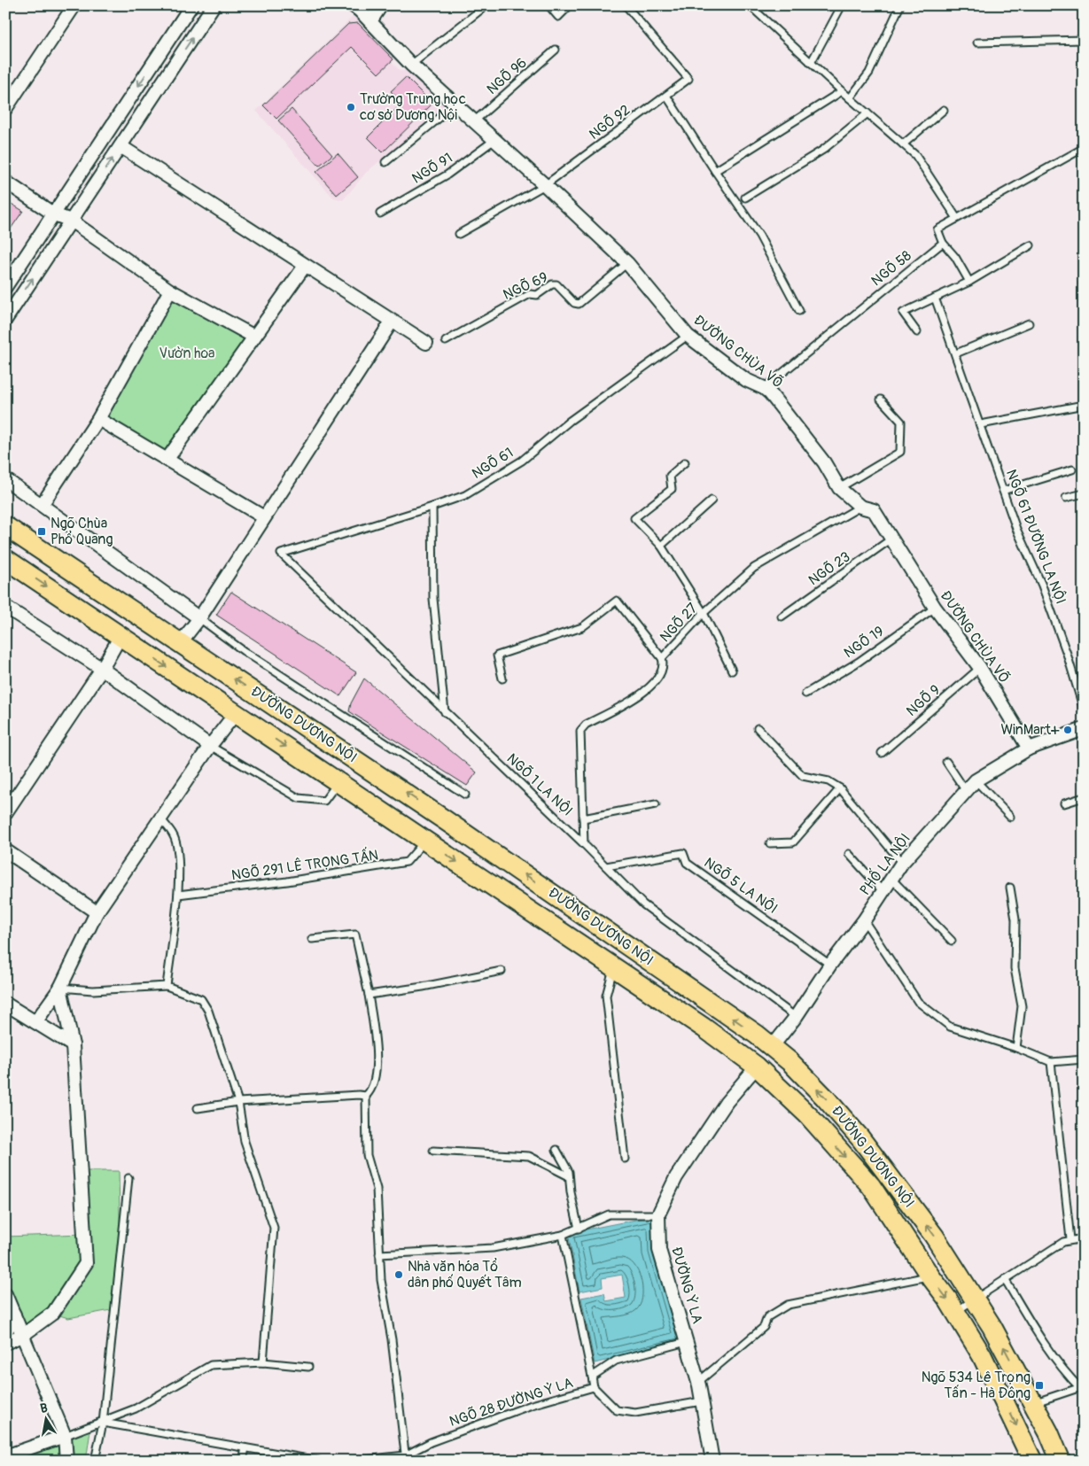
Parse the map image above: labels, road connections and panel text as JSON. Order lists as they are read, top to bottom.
{
  "streets": {
    "main road": ["ĐƯỜNG DƯƠNG NỘI"],
    "street": ["ĐƯỜNG CHÙA VÕ", "PHỐ LA NỘI", "ĐƯỜNG Ỷ LA"],
    "lane": [
      "NGÕ 96",
      "NGÕ 92",
      "NGÕ 91",
      "NGÕ 58",
      "NGÕ 69",
      "NGÕ 61",
      "NGÕ 61 ĐƯỜNG LA NỘI",
      "NGÕ 23",
      "NGÕ 27",
      "NGÕ 19",
      "NGÕ 9",
      "NGÕ 1 LA NỘI",
      "NGÕ 291 LÊ TRỌNG TẤN",
      "NGÕ 5 LA NỘI",
      "NGÕ 28 ĐƯỜNG Ỷ LA"
    ]
  },
  "crossings": [
    ["NGÕ 96", "ĐƯỜNG CHÙA VÕ"],
    ["NGÕ 92", "ĐƯỜNG CHÙA VÕ"],
    ["NGÕ 91", "ĐƯỜNG CHÙA VÕ"],
    ["NGÕ 58", "ĐƯỜNG CHÙA VÕ"],
    ["NGÕ 69", "ĐƯỜNG CHÙA VÕ"],
    ["ĐƯỜNG CHÙA VÕ", "NGÕ 61"],
    ["ĐƯỜNG CHÙA VÕ", "NGÕ 23"],
    ["ĐƯỜNG CHÙA VÕ", "NGÕ 27"],
    ["ĐƯỜNG CHÙA VÕ", "NGÕ 19"],
    ["ĐƯỜNG CHÙA VÕ", "NGÕ 9"],
    ["ĐƯỜNG CHÙA VÕ", "PHỐ LA NỘI"],
    ["NGÕ 61", "NGÕ 1 LA NỘI"],
    ["ĐƯỜNG DƯƠNG NỘI", "PHỐ LA NỘI"],
    ["ĐƯỜNG DƯƠNG NỘI", "NGÕ 291 LÊ TRỌNG TẤN"],
    ["ĐƯỜNG DƯƠNG NỘI", "ĐƯỜNG Ỷ LA"],
    ["NGÕ 1 LA NỘI", "PHỐ LA NỘI"],
    ["NGÕ 1 LA NỘI", "NGÕ 5 LA NỘI"],
    ["PHỐ LA NỘI", "NGÕ 5 LA NỘI"],
    ["ĐƯỜNG Ỷ LA", "NGÕ 28 ĐƯỜNG Ỷ LA"]
  ],
  "parks": ["Vườn hoa"],
  "places": {
    "other": ["Trường Trung học cơ sở Dương Nội", "WinMart+", "Nhà văn hóa Tổ dân phố Quyết Tâm"],
    "transit": ["Ngõ Chùa Phổ Quang", "Ngõ 534 Lê Trọng Tấn - Hà Đông"]
  },
  "north": "top"
}
